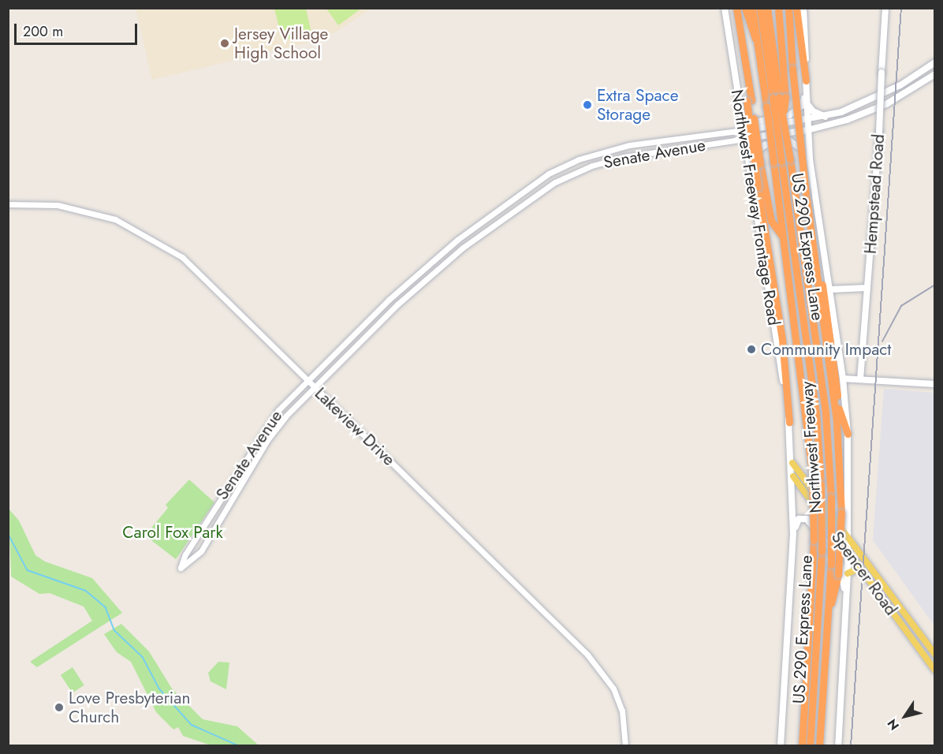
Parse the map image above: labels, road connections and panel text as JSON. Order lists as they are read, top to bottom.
{
  "streets": {
    "highway": ["US 290 Express Lane", "Northwest Freeway"],
    "main road": [
      "Senate Avenue",
      "Hempstead Road",
      "Northwest Freeway Frontage Road",
      "Spencer Road"
    ],
    "street": ["Lakeview Drive"]
  },
  "crossings": [
    ["Senate Avenue", "Northwest Freeway Frontage Road"],
    ["Senate Avenue", "Lakeview Drive"],
    ["Northwest Freeway Frontage Road", "Spencer Road"],
    ["US 290 Express Lane", "Northwest Freeway"]
  ],
  "parks": ["Carol Fox Park"],
  "places": [
    "Jersey Village High School",
    "Extra Space Storage",
    "Community Impact",
    "Love Presbyterian Church"
  ],
  "scale_bar": "200 m",
  "north": "bottom left"
}
